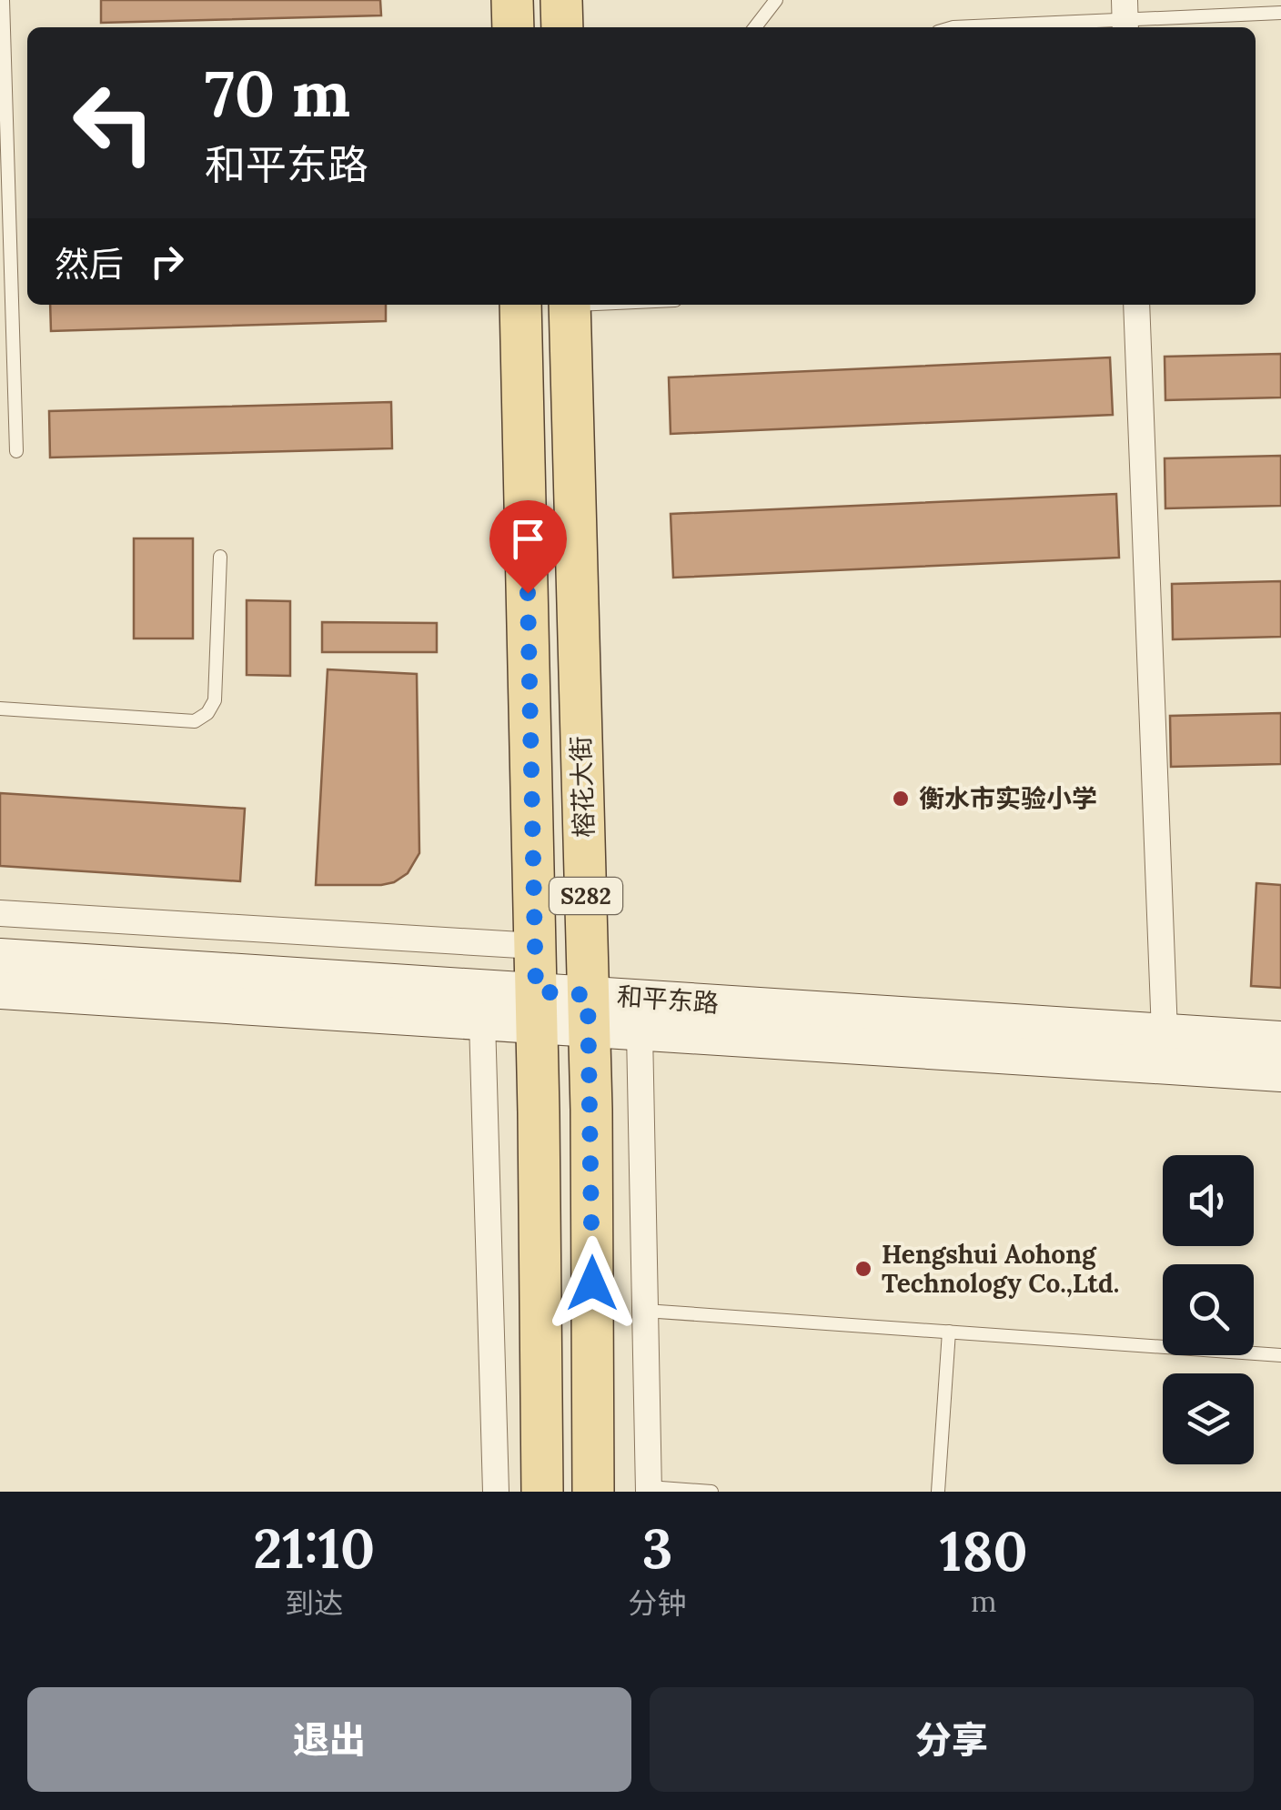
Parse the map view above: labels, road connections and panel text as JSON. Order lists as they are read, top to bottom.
{
  "streets": {
    "main road": ["榕花大街", "S282", "和平东路"]
  },
  "crossings": [
    ["榕花大街", "和平东路"]
  ],
  "places": ["衡水市实验小学", "Hengshui Aohong Technology Co.,Ltd."],
  "page": {
    "turn": ["70 m", "和平东路"],
    "then": "然后",
    "eta": [
      "21:10",
      "到达",
      "3",
      "分钟",
      "180",
      "m"
    ],
    "buttons": ["退出", "分享"]
  }
}
